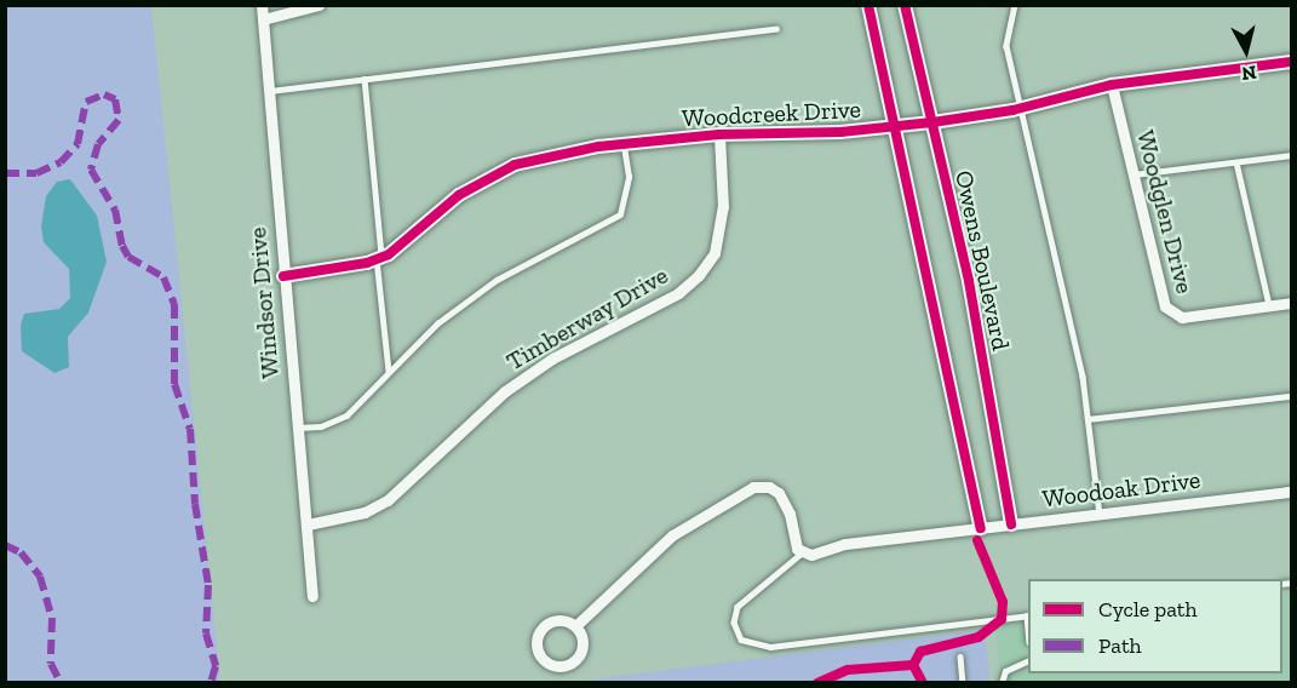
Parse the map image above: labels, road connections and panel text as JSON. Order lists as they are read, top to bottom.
{
  "streets": {
    "street": [
      "Woodcreek Drive",
      "Woodglen Drive",
      "Owens Boulevard",
      "Windsor Drive",
      "Timberway Drive",
      "Woodoak Drive"
    ]
  },
  "crossings": [
    ["Woodcreek Drive", "Woodglen Drive"],
    ["Woodcreek Drive", "Owens Boulevard"],
    ["Woodcreek Drive", "Windsor Drive"],
    ["Woodcreek Drive", "Timberway Drive"],
    ["Owens Boulevard", "Woodoak Drive"],
    ["Windsor Drive", "Timberway Drive"]
  ],
  "legend": ["Cycle path", "Path"],
  "north": "bottom"
}
